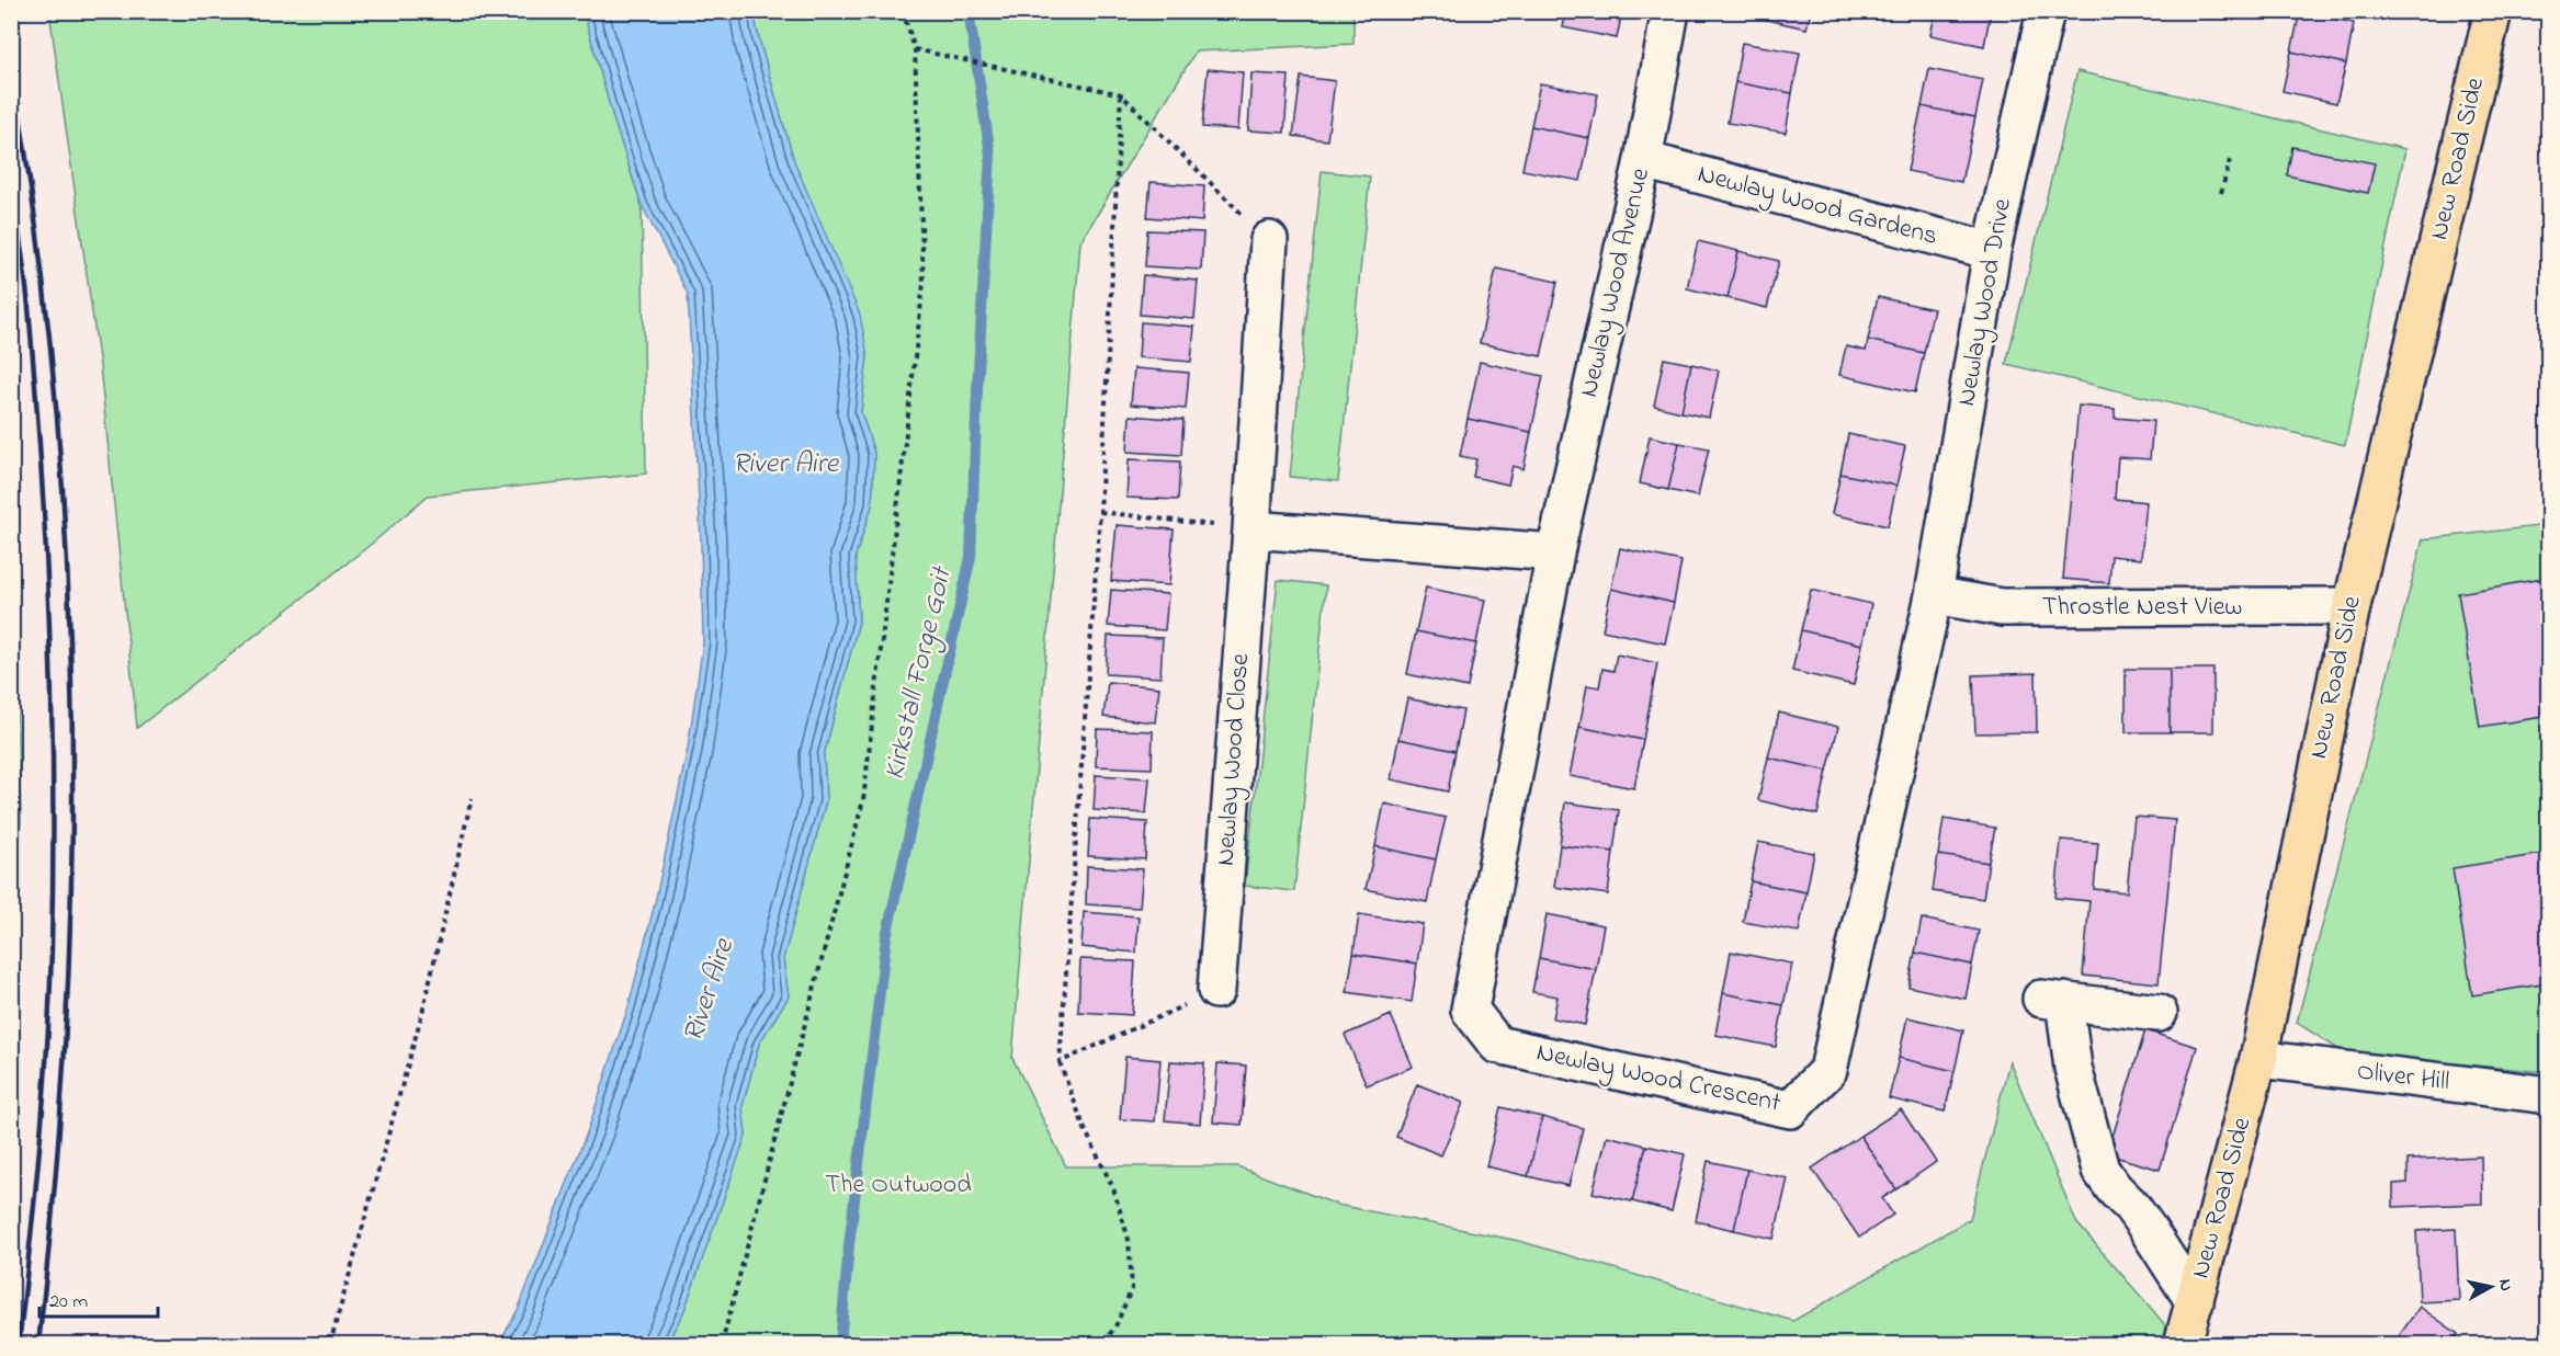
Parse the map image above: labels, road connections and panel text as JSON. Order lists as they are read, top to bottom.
{
  "streets": {
    "main road": ["New Road Side"],
    "street": [
      "Newlay Wood Gardens",
      "Newlay Wood Avenue",
      "Newlay Wood Drive",
      "Throstle Nest View",
      "Newlay Wood Close",
      "Oliver Hill",
      "Newlay Wood Crescent"
    ]
  },
  "crossings": [
    ["New Road Side", "Throstle Nest View"],
    ["New Road Side", "Oliver Hill"],
    ["Newlay Wood Gardens", "Newlay Wood Avenue"],
    ["Newlay Wood Gardens", "Newlay Wood Drive"],
    ["Newlay Wood Avenue", "Newlay Wood Crescent"],
    ["Newlay Wood Drive", "Throstle Nest View"],
    ["Newlay Wood Drive", "Newlay Wood Crescent"],
    ["Throstle Nest View", "Newlay Wood Crescent"]
  ],
  "water": ["River Aire", "Kirkstall Forge Goit"],
  "parks": ["The Outwood"],
  "scale_bar": "20 m",
  "north": "right"
}
